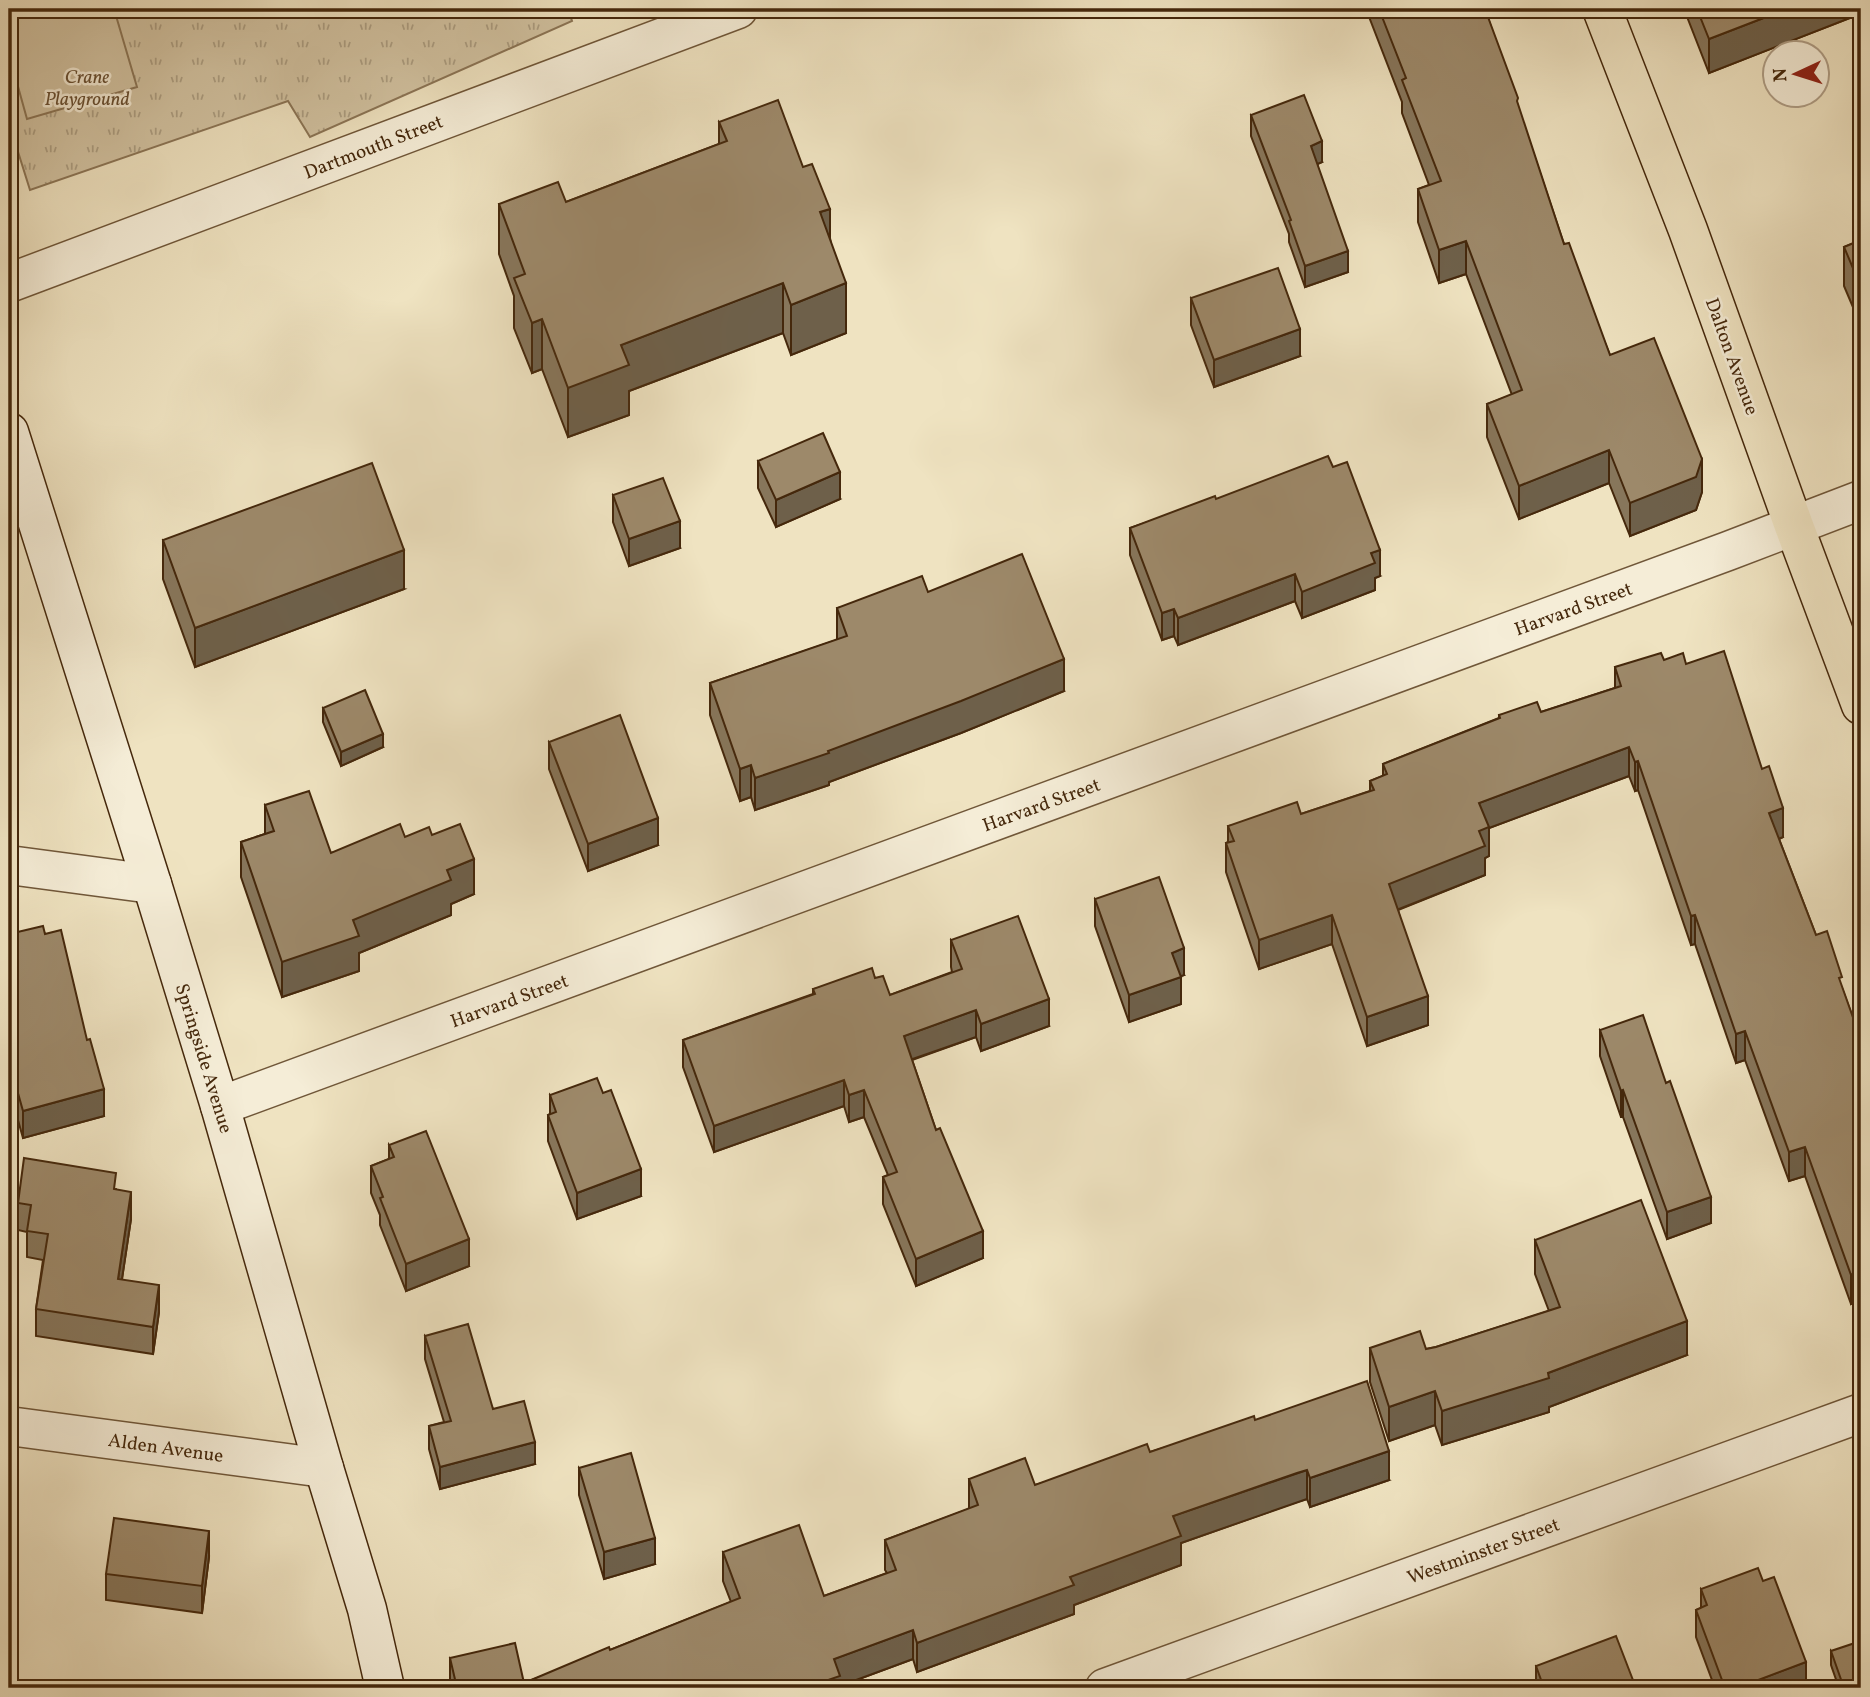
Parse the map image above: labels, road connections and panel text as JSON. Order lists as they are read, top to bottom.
{
  "streets": {
    "main road": ["Dalton Avenue"],
    "street": [
      "Dartmouth Street",
      "Harvard Street",
      "Springside Avenue",
      "Alden Avenue",
      "Westminster Street"
    ]
  },
  "crossings": [
    ["Dalton Avenue", "Harvard Street"],
    ["Harvard Street", "Springside Avenue"],
    ["Springside Avenue", "Alden Avenue"]
  ],
  "parks": ["Crane Playground"],
  "north": "left"
}
